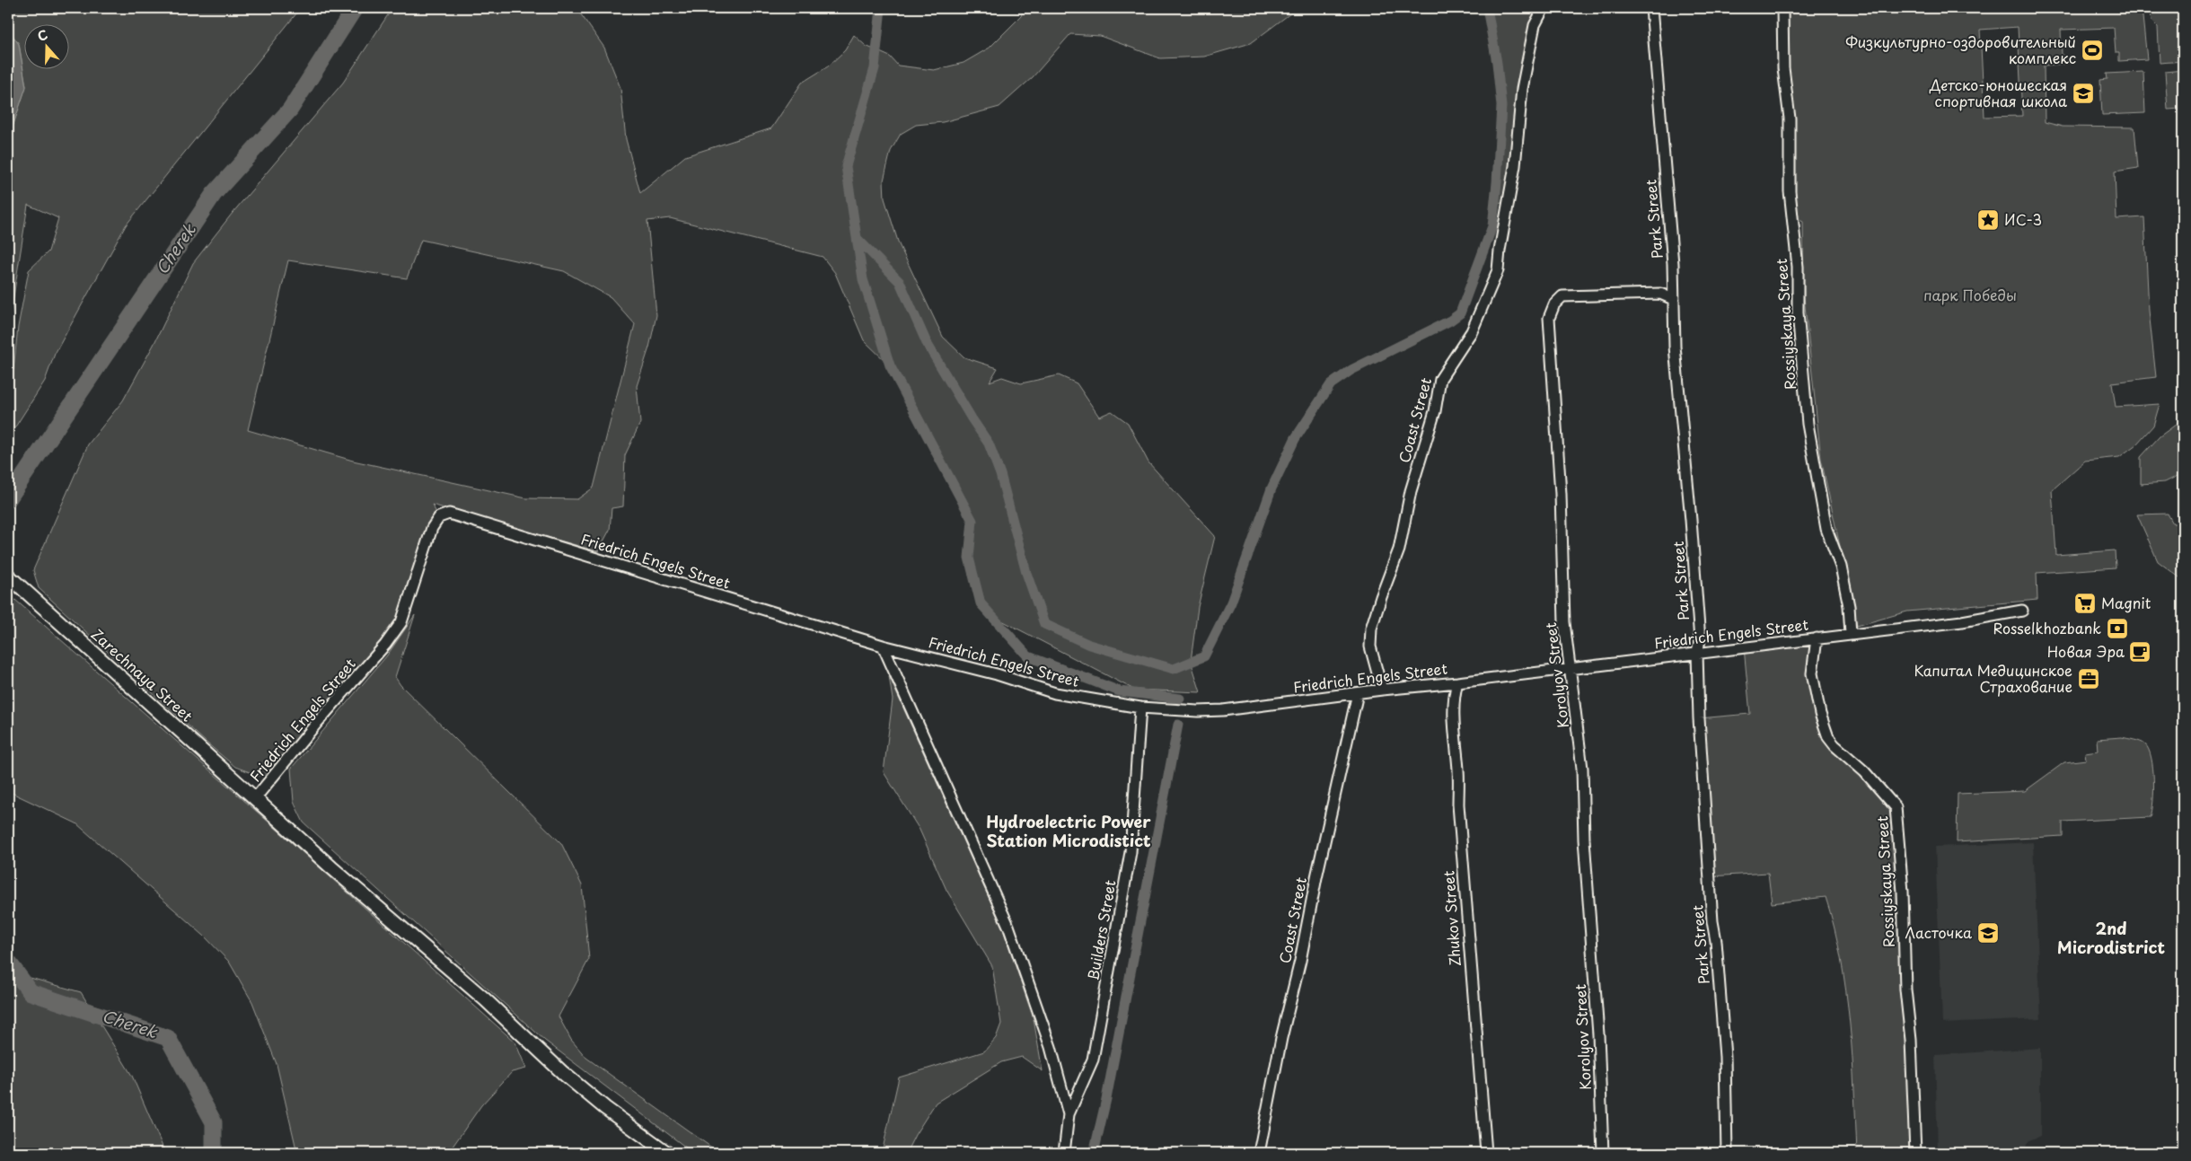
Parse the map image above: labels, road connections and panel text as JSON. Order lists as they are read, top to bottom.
{
  "streets": {
    "street": [
      "Park Street",
      "Rossiyskaya Street",
      "Coast Street",
      "Friedrich Engels Street",
      "Zarechnaya Street",
      "Korolyov Street",
      "Zhukov Street",
      "Builders Street"
    ]
  },
  "crossings": [
    ["Park Street", "Friedrich Engels Street"],
    ["Rossiyskaya Street", "Friedrich Engels Street"],
    ["Coast Street", "Friedrich Engels Street"],
    ["Friedrich Engels Street", "Zarechnaya Street"],
    ["Friedrich Engels Street", "Korolyov Street"],
    ["Friedrich Engels Street", "Zhukov Street"],
    ["Friedrich Engels Street", "Builders Street"]
  ],
  "districts": ["Hydroelectric Power Station Microdistict", "2nd Microdistrict"],
  "water": ["Cherek"],
  "parks": ["парк Победы"],
  "places": {
    "sports": ["Физкультурно-оздоровительный комплекс"],
    "school or university": ["Детско-юношеская спортивная школа", "Ласточка"],
    "place": ["ИС-3"],
    "supermarket": ["Magnit"],
    "bank": ["Rosselkhozbank"],
    "cafe": ["Новая Эра"],
    "office": ["Капитал Медицинское Страхование"]
  },
  "north": "top"
}
